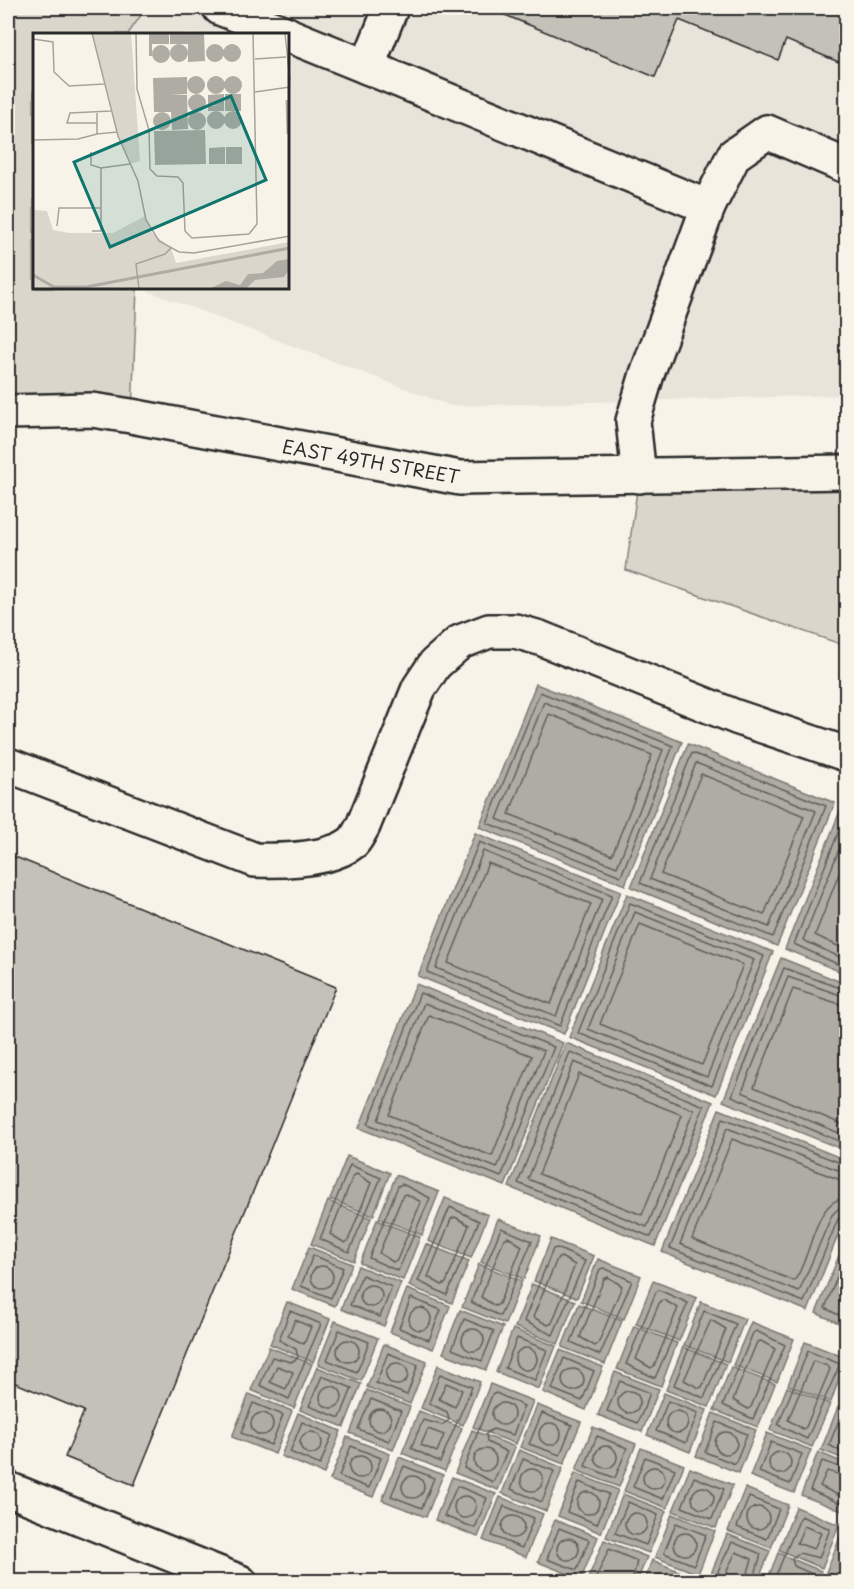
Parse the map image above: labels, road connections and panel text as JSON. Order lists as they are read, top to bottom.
{
  "streets": {
    "street": ["EAST 49TH STREET"]
  }
}
